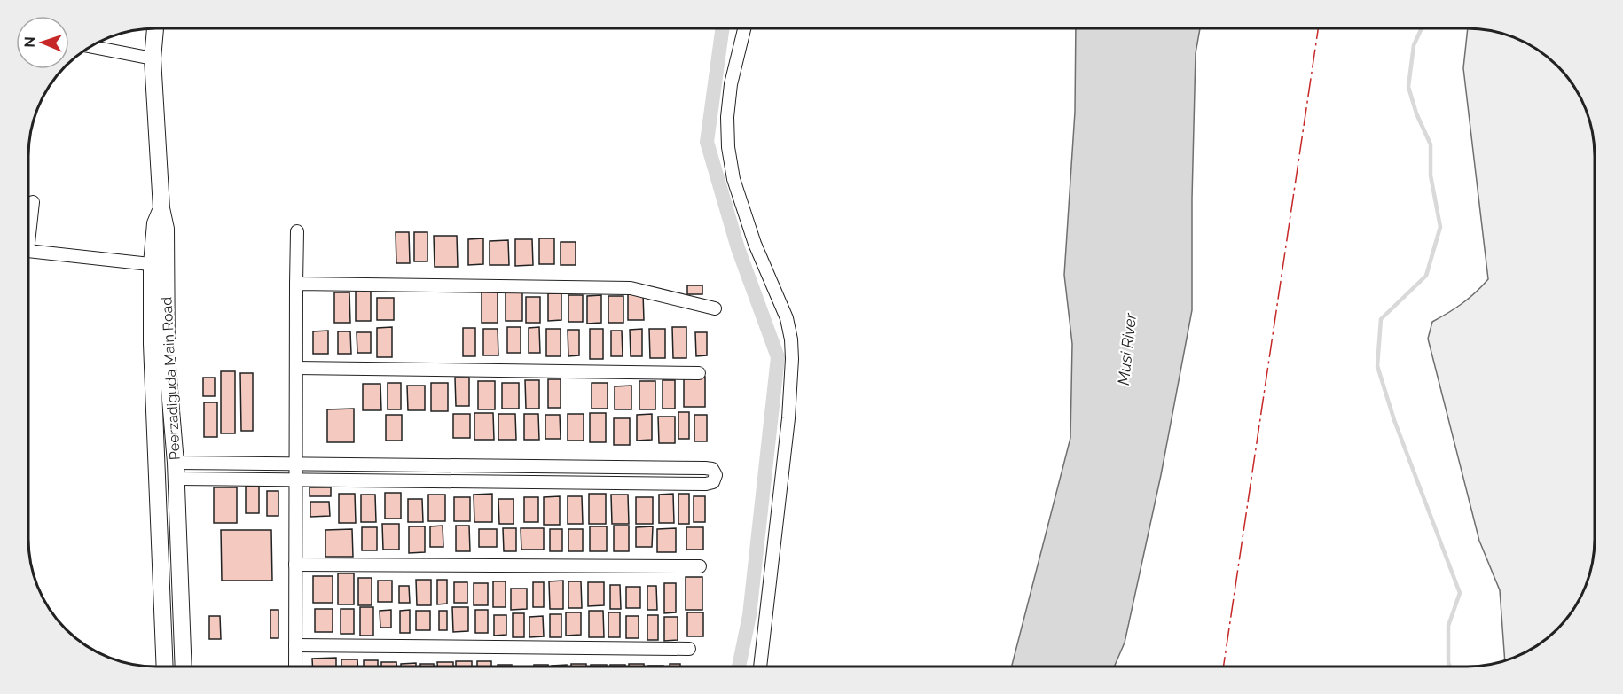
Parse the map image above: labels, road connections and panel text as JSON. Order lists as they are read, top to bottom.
{
  "streets": {
    "street": ["Peerzadiguda Main Road"]
  },
  "water": ["Musi River"],
  "north": "left"
}
